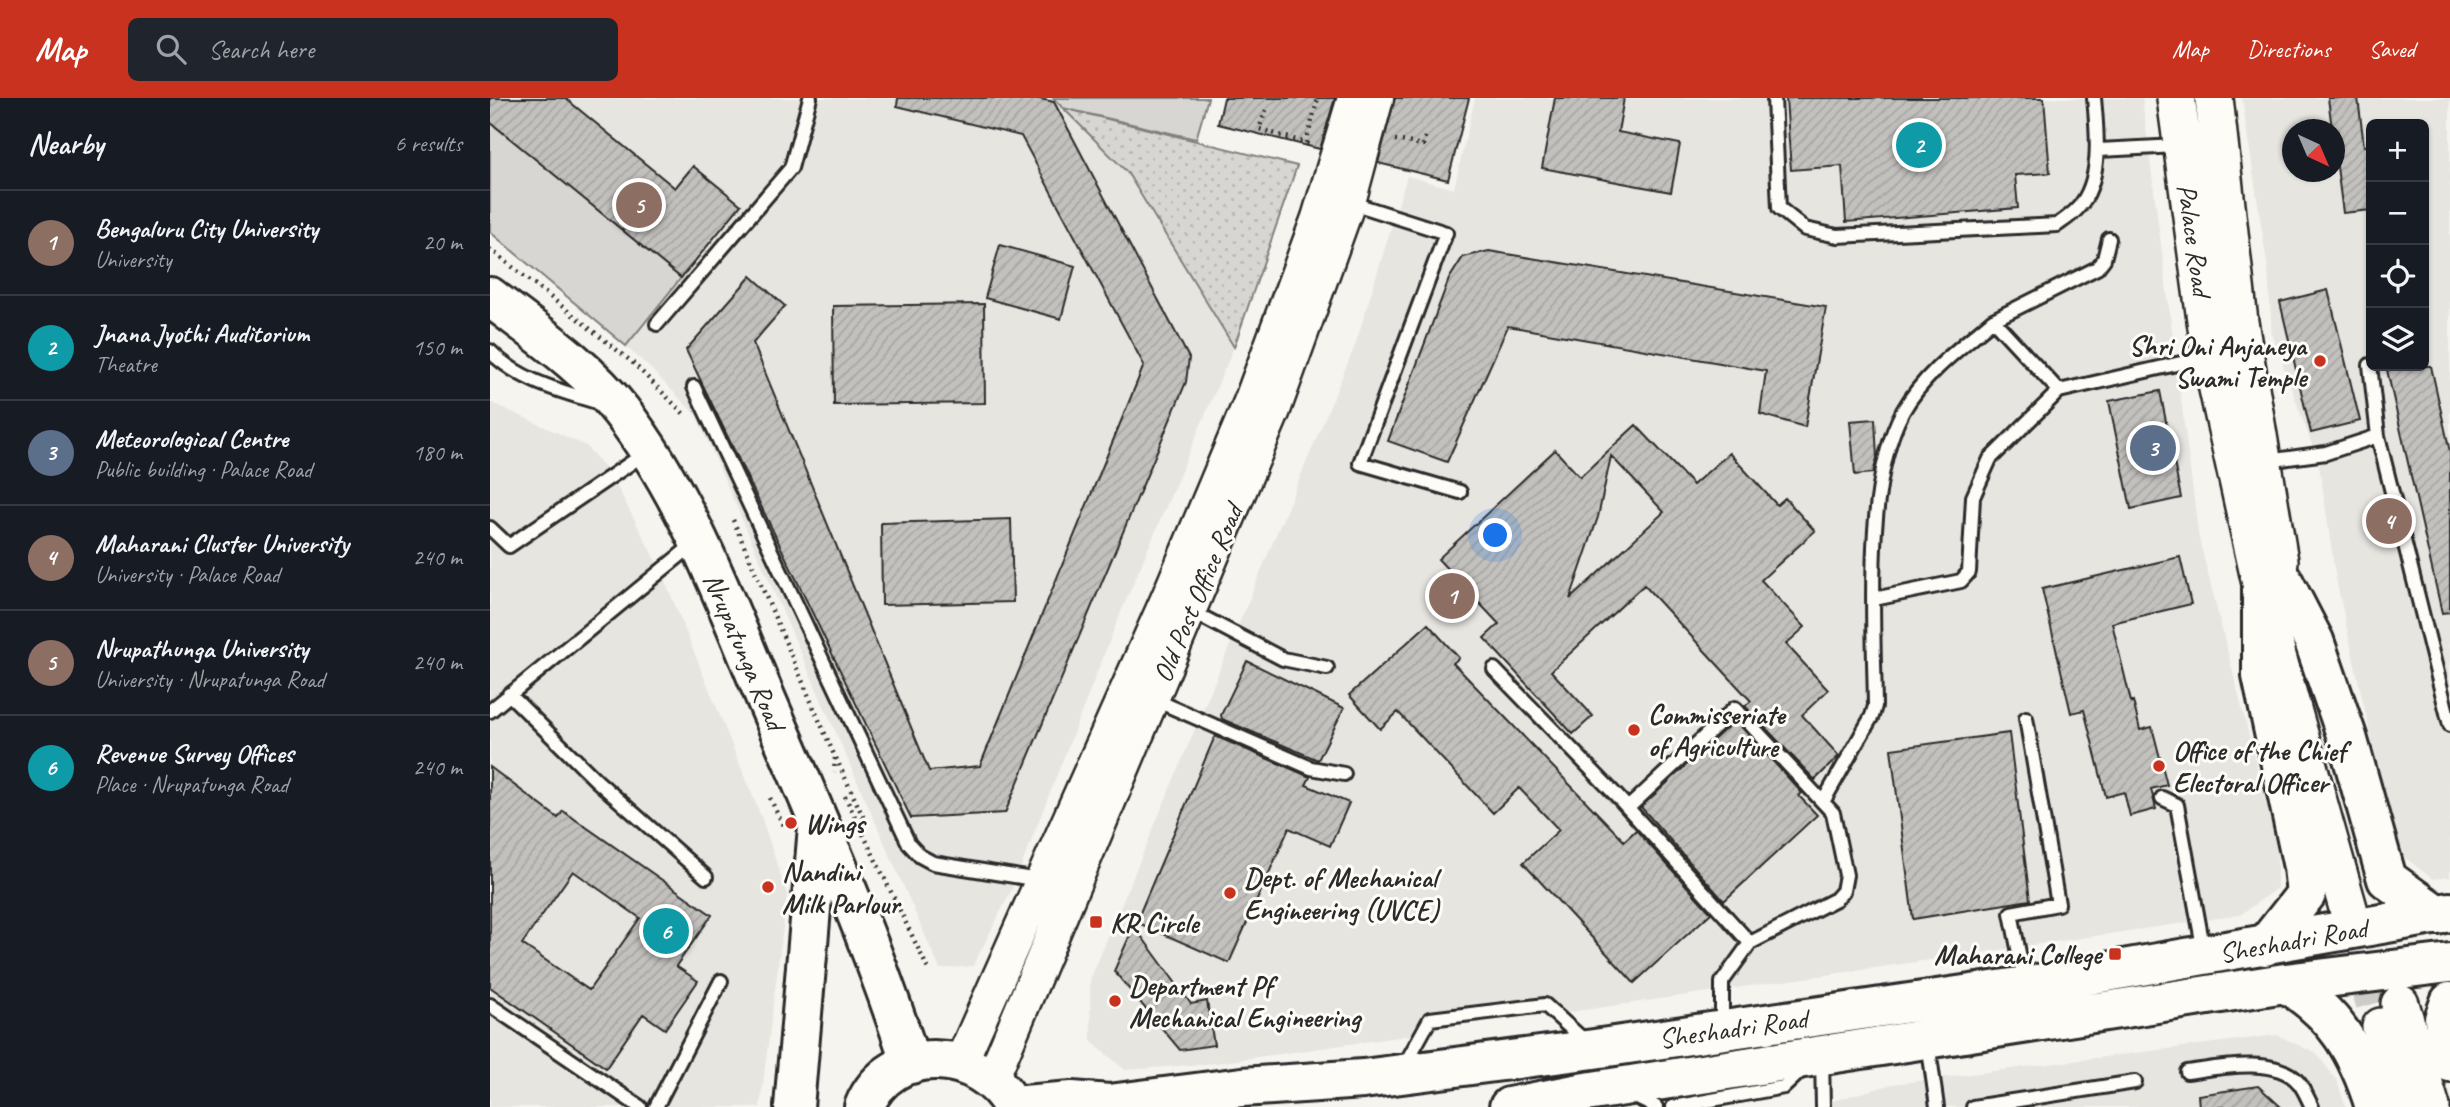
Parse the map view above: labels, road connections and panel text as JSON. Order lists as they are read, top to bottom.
{
  "streets": {
    "main road": ["Palace Road", "Nrupatunga Road", "Sheshadri Road"],
    "street": ["Old Post Office Road"]
  },
  "crossings": [
    ["Old Post Office Road", "Sheshadri Road"],
    ["Nrupatunga Road", "Sheshadri Road"]
  ],
  "places": {
    "other": [
      "Shri Oni Anjaneya Swami Temple",
      "Commisseriate of Agriculture",
      "Office of the Chief Electoral Officer",
      "Wings",
      "Nandini Milk Parlour",
      "Dept. of Mechanical Engineering (UVCE)",
      "Department Pf Mechanical Engineering"
    ],
    "transit": ["KR Circle", "Maharani College"]
  },
  "north": "bottom right",
  "page": {
    "header": "Map",
    "search": "Search here",
    "nav": ["Map", "Directions", "Saved"],
    "heading": ["Nearby", "6 results"],
    "pins": [
      "2",
      "5",
      "3",
      "4",
      "1",
      "6"
    ],
    "map_buttons": ["+", "−"],
    "list": [
      {
        "mark": "1",
        "name": "Bengaluru City University",
        "note": "University",
        "value": "20 m"
      },
      {
        "mark": "2",
        "name": "Jnana Jyothi Auditorium",
        "note": "Theatre",
        "value": "150 m"
      },
      {
        "mark": "3",
        "name": "Meteorological Centre",
        "note": "Public building · Palace Road",
        "value": "180 m"
      },
      {
        "mark": "4",
        "name": "Maharani Cluster University",
        "note": "University · Palace Road",
        "value": "240 m"
      },
      {
        "mark": "5",
        "name": "Nrupathunga University",
        "note": "University · Nrupatunga Road",
        "value": "240 m"
      },
      {
        "mark": "6",
        "name": "Revenue Survey Offices",
        "note": "Place · Nrupatunga Road",
        "value": "240 m"
      }
    ]
  }
}
